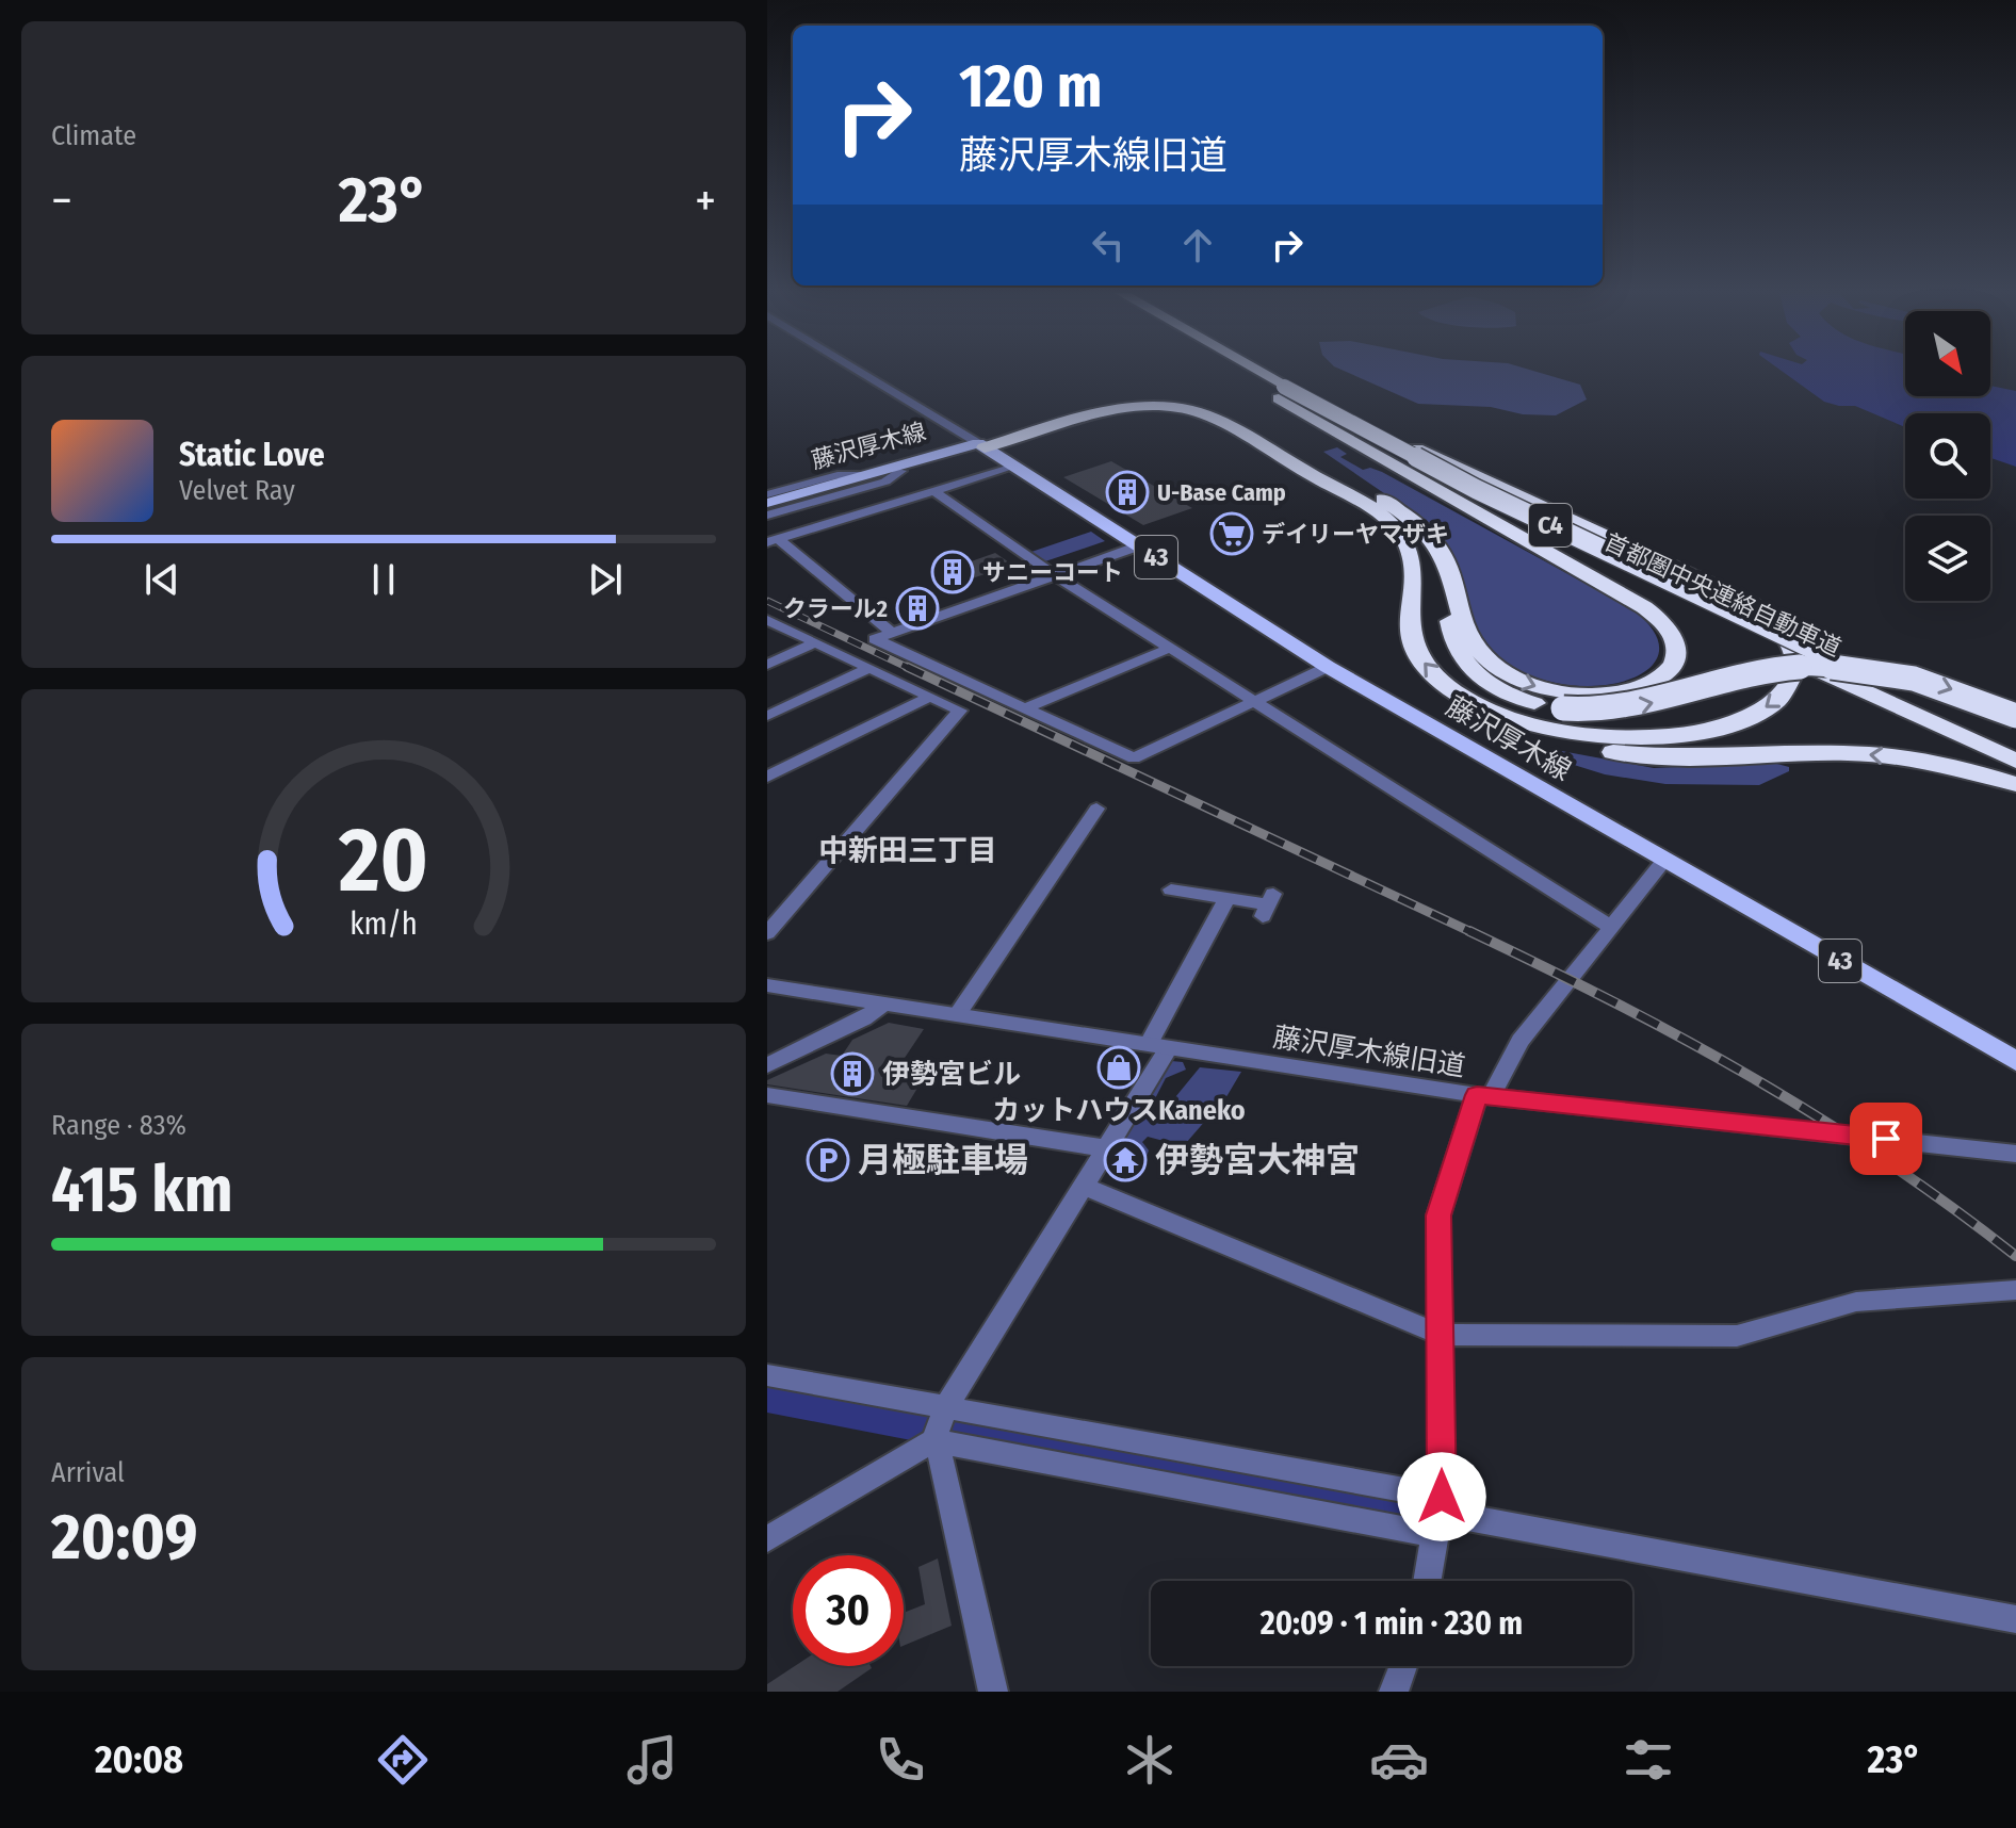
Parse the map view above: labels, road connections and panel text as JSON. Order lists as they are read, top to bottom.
{
  "streets": {
    "highway": ["C4", "首都圏中央連絡自動車道"],
    "main road": ["藤沢厚木線", "43"],
    "street": ["藤沢厚木線旧道"]
  },
  "districts": ["中新田三丁目"],
  "places": {
    "building": [
      "U-Base Camp",
      "サニーコート",
      "クラール2",
      "伊勢宮ビル"
    ],
    "supermarket": ["デイリーヤマザキ"],
    "shop": ["カットハウスKaneko"],
    "parking": ["月極駐車場"],
    "temple": ["伊勢宮大神宮"]
  },
  "north": "bottom right",
  "page": {
    "tile": [
      "Climate",
      ["Range · 83%", "415 km"],
      ["Arrival", "20:09"]
    ],
    "turn": ["120 m", "藤沢厚木線旧道"],
    "heat": ["−", "23°", "+"],
    "song": ["Static Love", "Velvet Ray"],
    "limit": "30",
    "trip": "20:09 · 1 min · 230 m",
    "tabs": ["20:08", "23°"],
    "gauge": ["20", "km/h"]
  }
}
